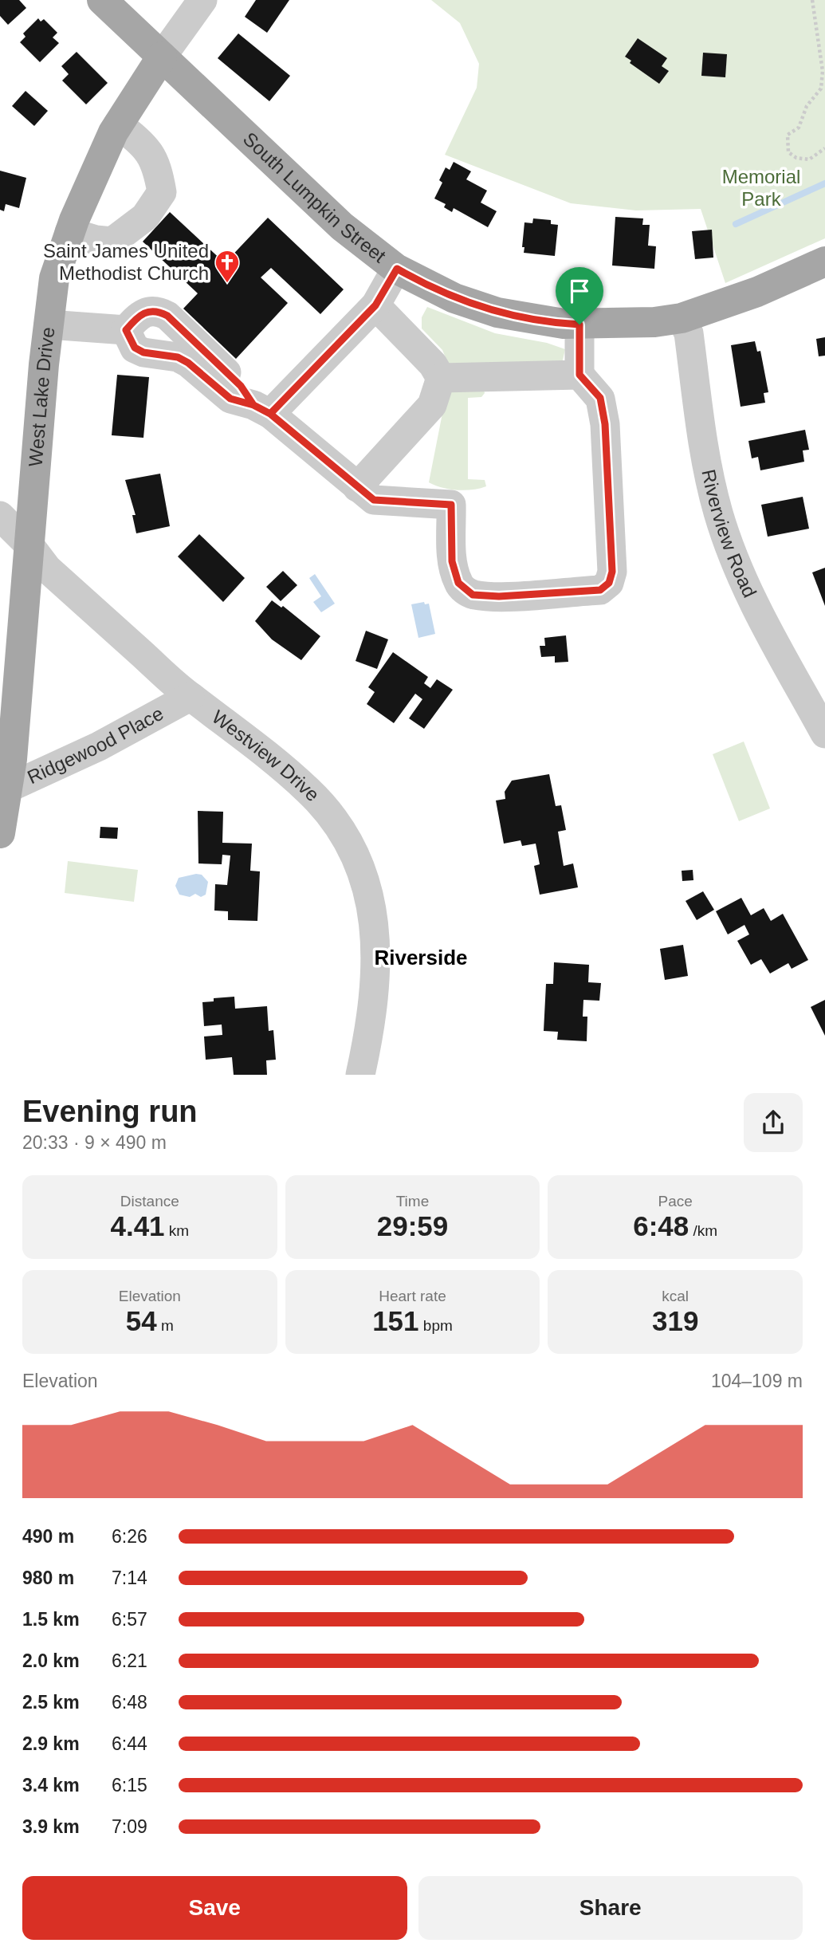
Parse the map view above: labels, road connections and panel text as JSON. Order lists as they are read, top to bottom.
{
  "streets": {
    "main road": ["South Lumpkin Street", "West Lake Drive"],
    "street": ["Riverview Road", "Ridgewood Place", "Westview Drive"]
  },
  "crossings": [
    ["South Lumpkin Street", "West Lake Drive"],
    ["South Lumpkin Street", "Riverview Road"],
    ["West Lake Drive", "Ridgewood Place"],
    ["West Lake Drive", "Westview Drive"],
    ["Ridgewood Place", "Westview Drive"]
  ],
  "districts": ["Riverside"],
  "parks": ["Memorial Park"],
  "places": {
    "church": ["Saint James United Methodist Church"]
  },
  "page": {
    "heading": ["Evening run", "20:33 · 9 × 490 m"],
    "stats": [
      ["Distance", "4.41 km"],
      ["Time", "29:59"],
      ["Pace", "6:48 /km"],
      ["Elevation", "54 m"],
      ["Heart rate", "151 bpm"],
      ["kcal", "319"]
    ],
    "chart": ["Elevation", "104–109 m"],
    "list": [
      {
        "name": "490 m",
        "note": "6:26"
      },
      {
        "name": "980 m",
        "note": "7:14"
      },
      {
        "name": "1.5 km",
        "note": "6:57"
      },
      {
        "name": "2.0 km",
        "note": "6:21"
      },
      {
        "name": "2.5 km",
        "note": "6:48"
      },
      {
        "name": "2.9 km",
        "note": "6:44"
      },
      {
        "name": "3.4 km",
        "note": "6:15"
      },
      {
        "name": "3.9 km",
        "note": "7:09"
      }
    ],
    "buttons": ["Save", "Share"]
  }
}
